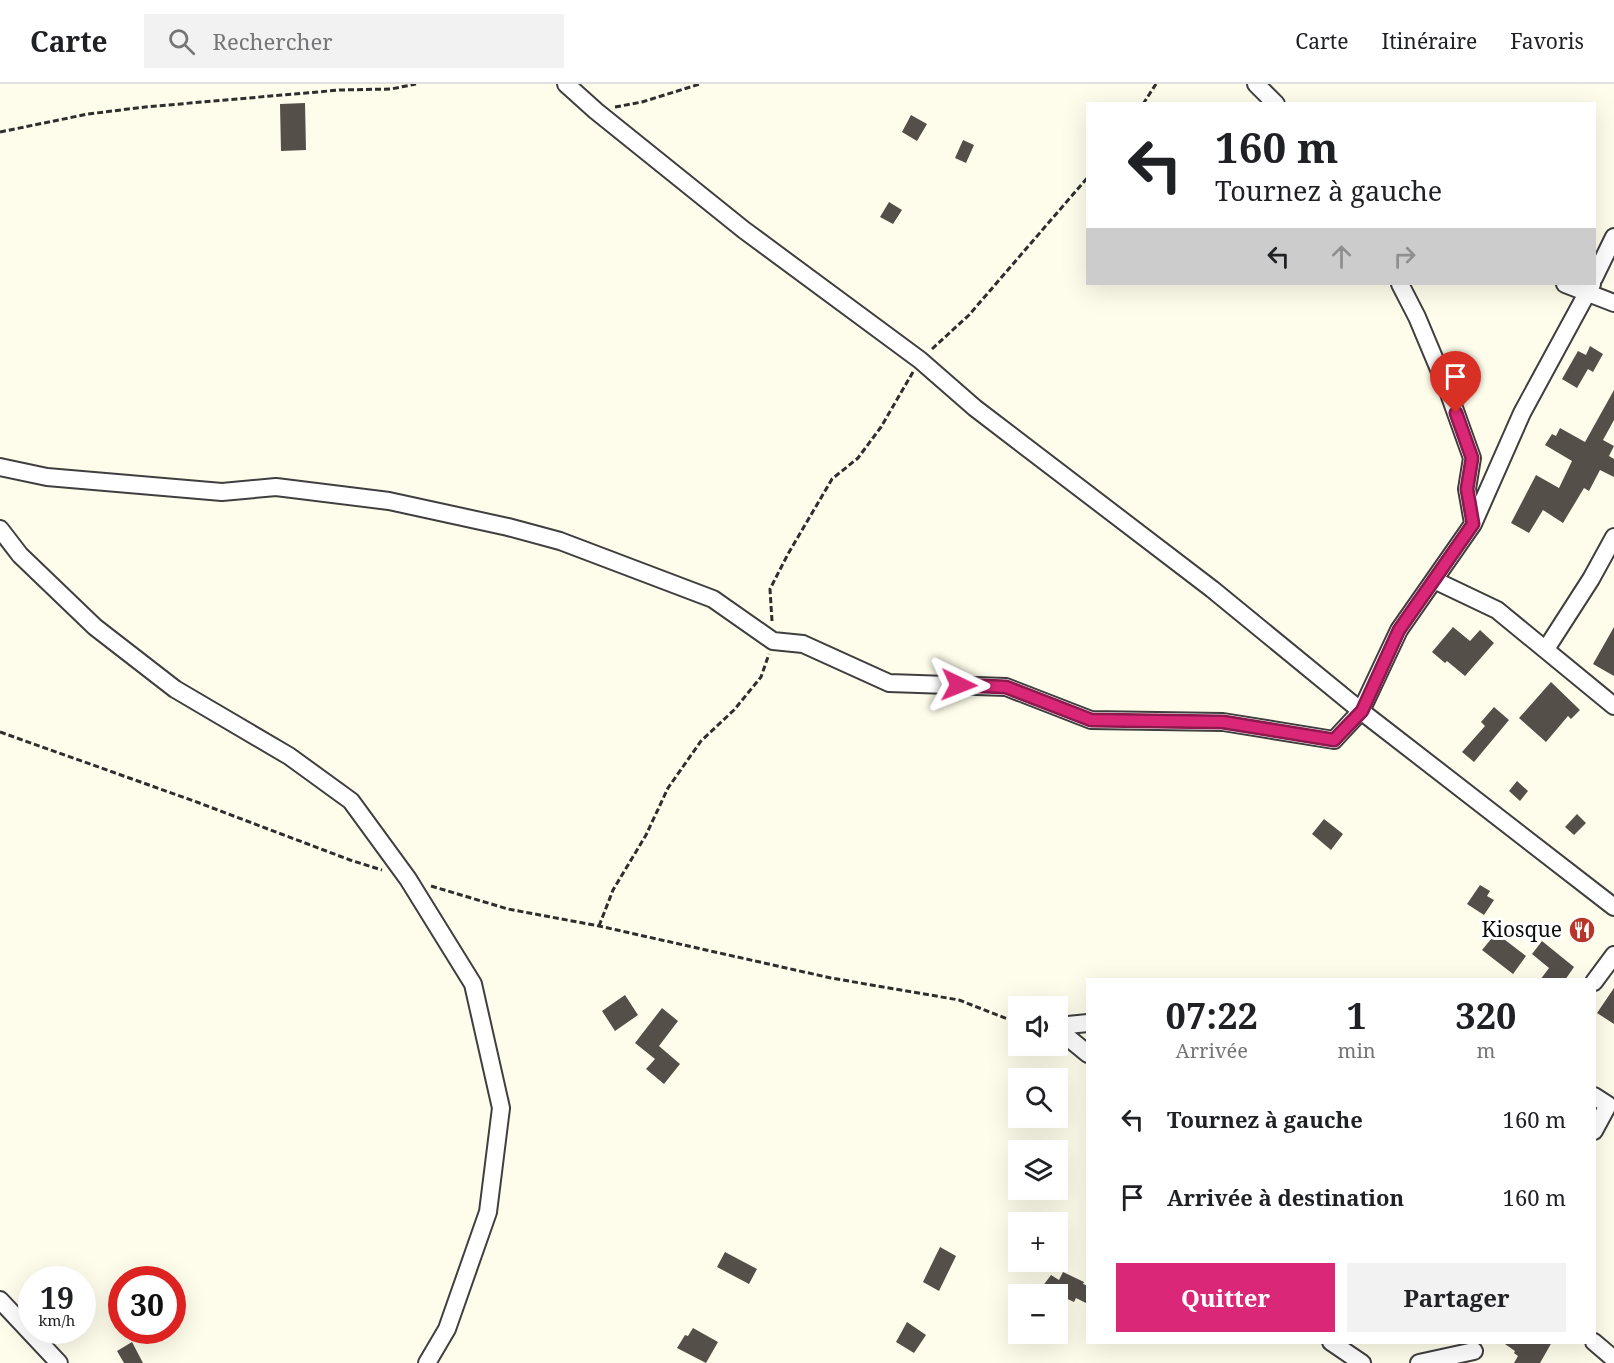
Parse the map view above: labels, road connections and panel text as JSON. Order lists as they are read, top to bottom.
{
  "places": {
    "restaurant": ["Kiosque"]
  },
  "page": {
    "header": "Carte",
    "search": "Rechercher",
    "nav": ["Carte", "Itinéraire", "Favoris"],
    "turn": ["160 m", "Tournez à gauche"],
    "eta": [
      "07:22",
      "Arrivée",
      "1",
      "min",
      "320",
      "m"
    ],
    "map_buttons": ["+", "−"],
    "list": [
      {
        "name": "Tournez à gauche",
        "value": "160 m"
      },
      {
        "name": "Arrivée à destination",
        "value": "160 m"
      }
    ],
    "buttons": ["Quitter", "Partager"],
    "speed": "19 km/h",
    "limit": "30"
  }
}
